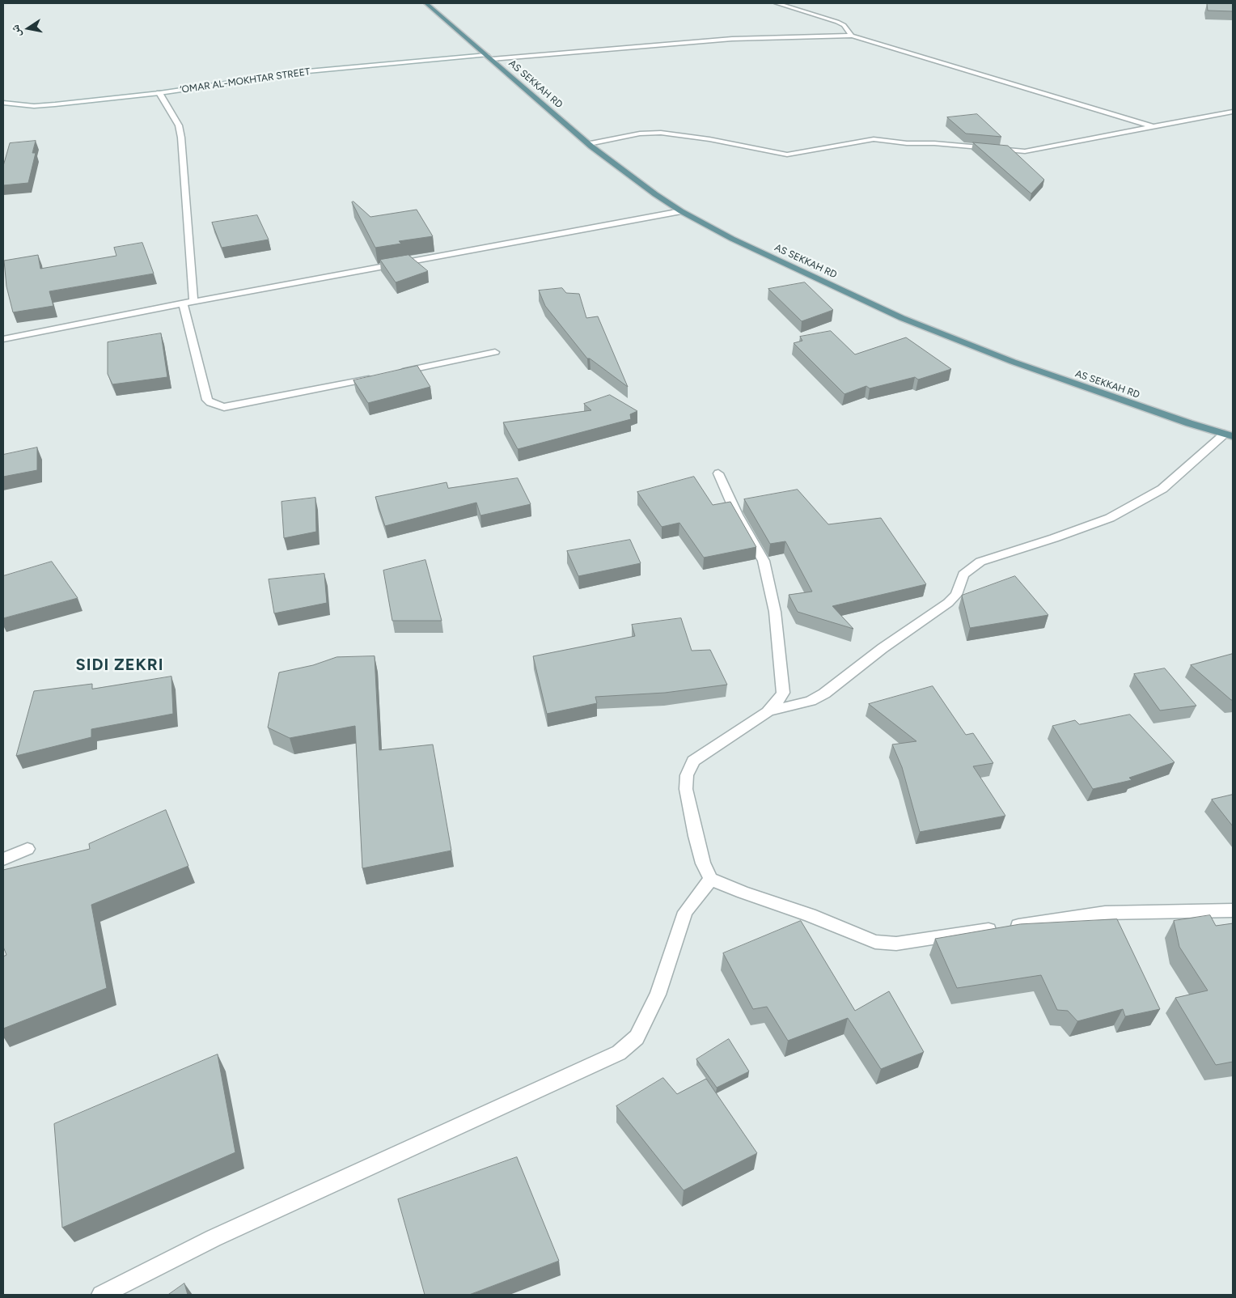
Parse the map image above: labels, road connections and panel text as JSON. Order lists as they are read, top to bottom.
{
  "streets": {
    "main road": ["AS SEKKAH RD"],
    "street": ["‘OMAR AL-MOKHTAR STREET"]
  },
  "crossings": [
    ["‘OMAR AL-MOKHTAR STREET", "AS SEKKAH RD"]
  ],
  "districts": ["SIDI ZEKRI"],
  "north": "left"
}
